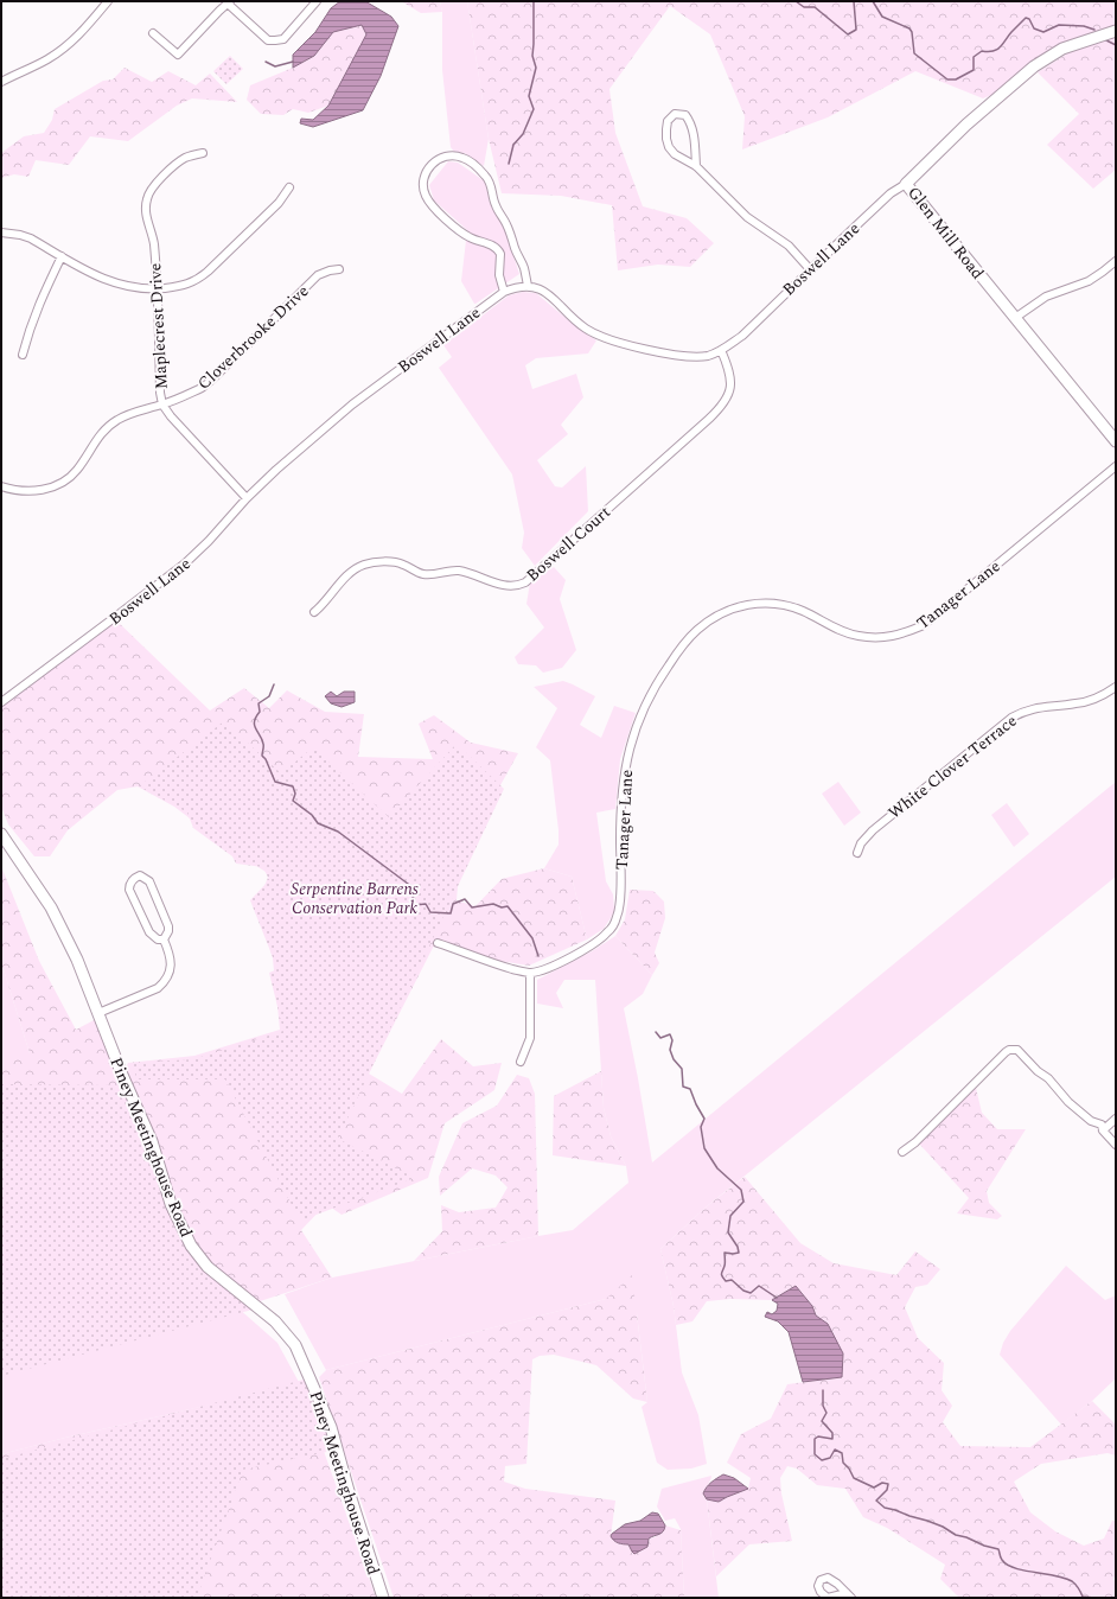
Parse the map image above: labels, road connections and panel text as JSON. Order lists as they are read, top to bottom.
{
  "streets": {
    "main road": ["Glen Mill Road", "Piney Meetinghouse Road"],
    "street": [
      "Boswell Lane",
      "Maplecrest Drive",
      "Cloverbrooke Drive",
      "Boswell Court",
      "Tanager Lane",
      "White Clover Terrace"
    ]
  },
  "crossings": [
    ["Glen Mill Road", "Boswell Lane"],
    ["Boswell Lane", "Maplecrest Drive"],
    ["Boswell Lane", "Boswell Court"],
    ["Maplecrest Drive", "Cloverbrooke Drive"]
  ],
  "parks": ["Serpentine Barrens Conservation Park"]
}
